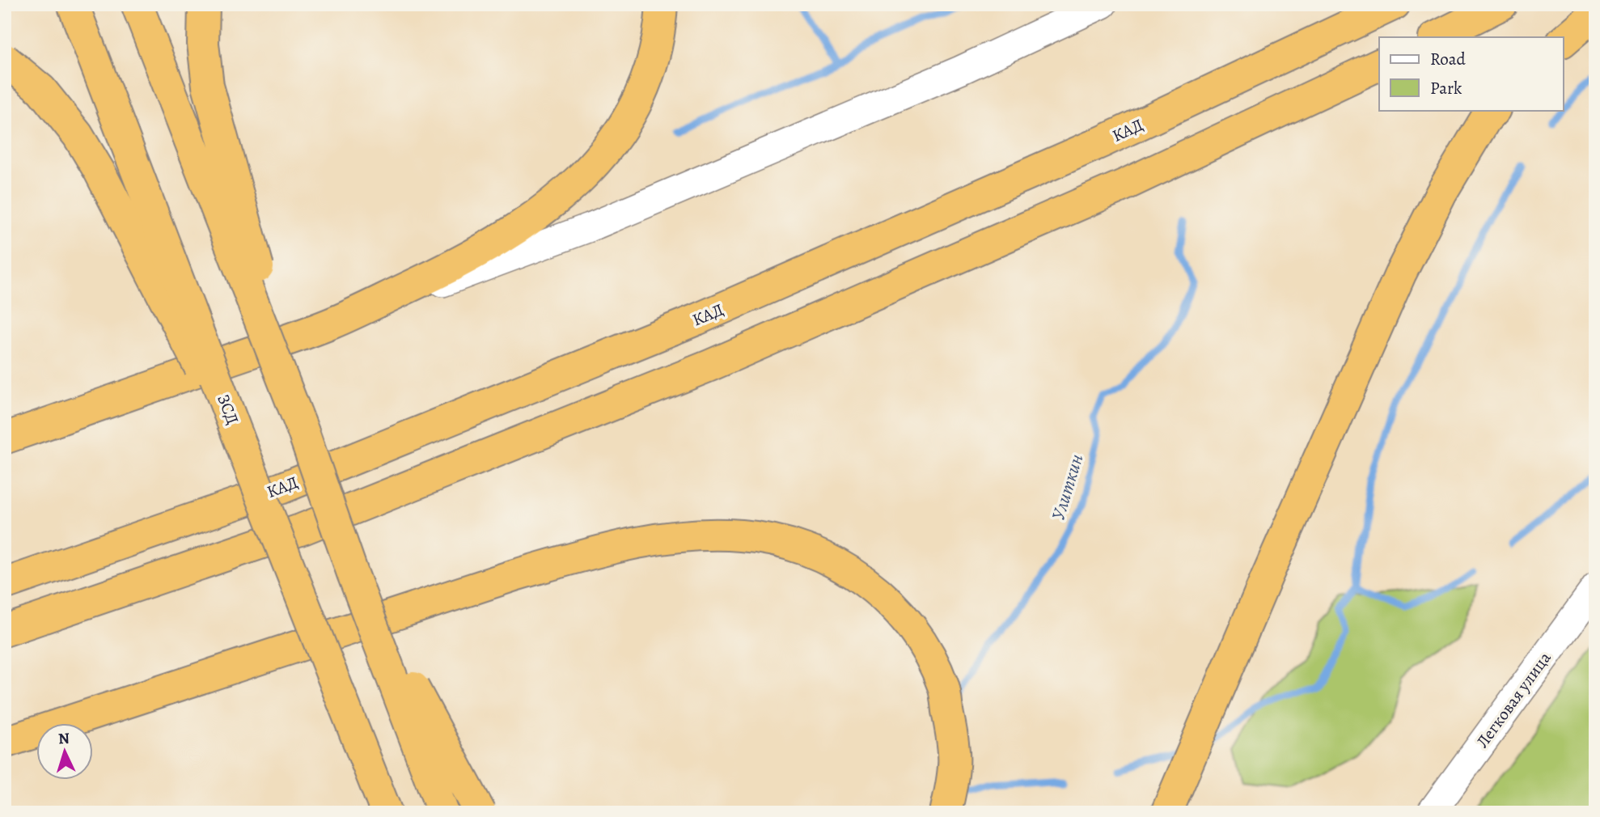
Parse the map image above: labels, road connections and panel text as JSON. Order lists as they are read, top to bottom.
{
  "streets": {
    "main road": ["КАД", "ЗСД"],
    "street": ["Легковая улица"]
  },
  "water": ["Улиткин"],
  "legend": ["Road", "Park"],
  "north": "top"
}
